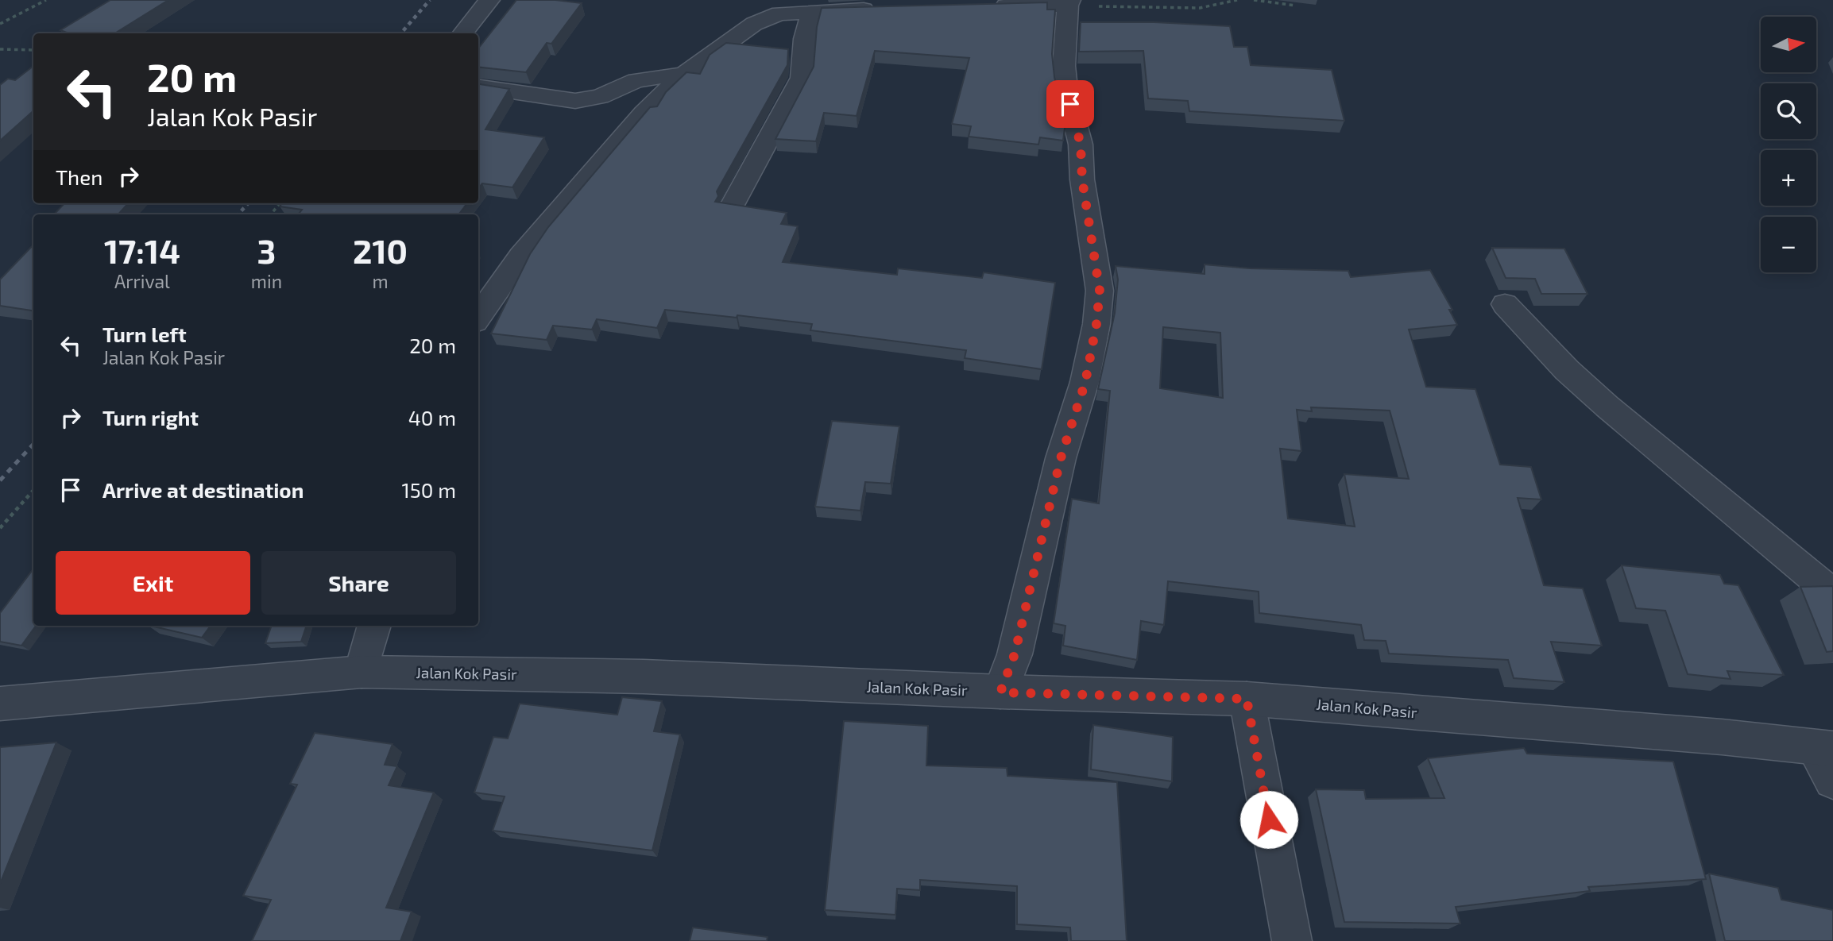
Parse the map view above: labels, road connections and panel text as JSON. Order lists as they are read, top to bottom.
{
  "streets": {
    "street": ["Jalan Kok Pasir"]
  },
  "north": "right",
  "page": {
    "map_buttons": ["+", "−"],
    "turn": ["20 m", "Jalan Kok Pasir"],
    "then": "Then",
    "eta": [
      "17:14",
      "Arrival",
      "3",
      "min",
      "210",
      "m"
    ],
    "list": [
      {
        "name": "Turn left",
        "note": "Jalan Kok Pasir",
        "value": "20 m"
      },
      {
        "name": "Turn right",
        "value": "40 m"
      },
      {
        "name": "Arrive at destination",
        "value": "150 m"
      }
    ],
    "buttons": ["Exit", "Share"]
  }
}
